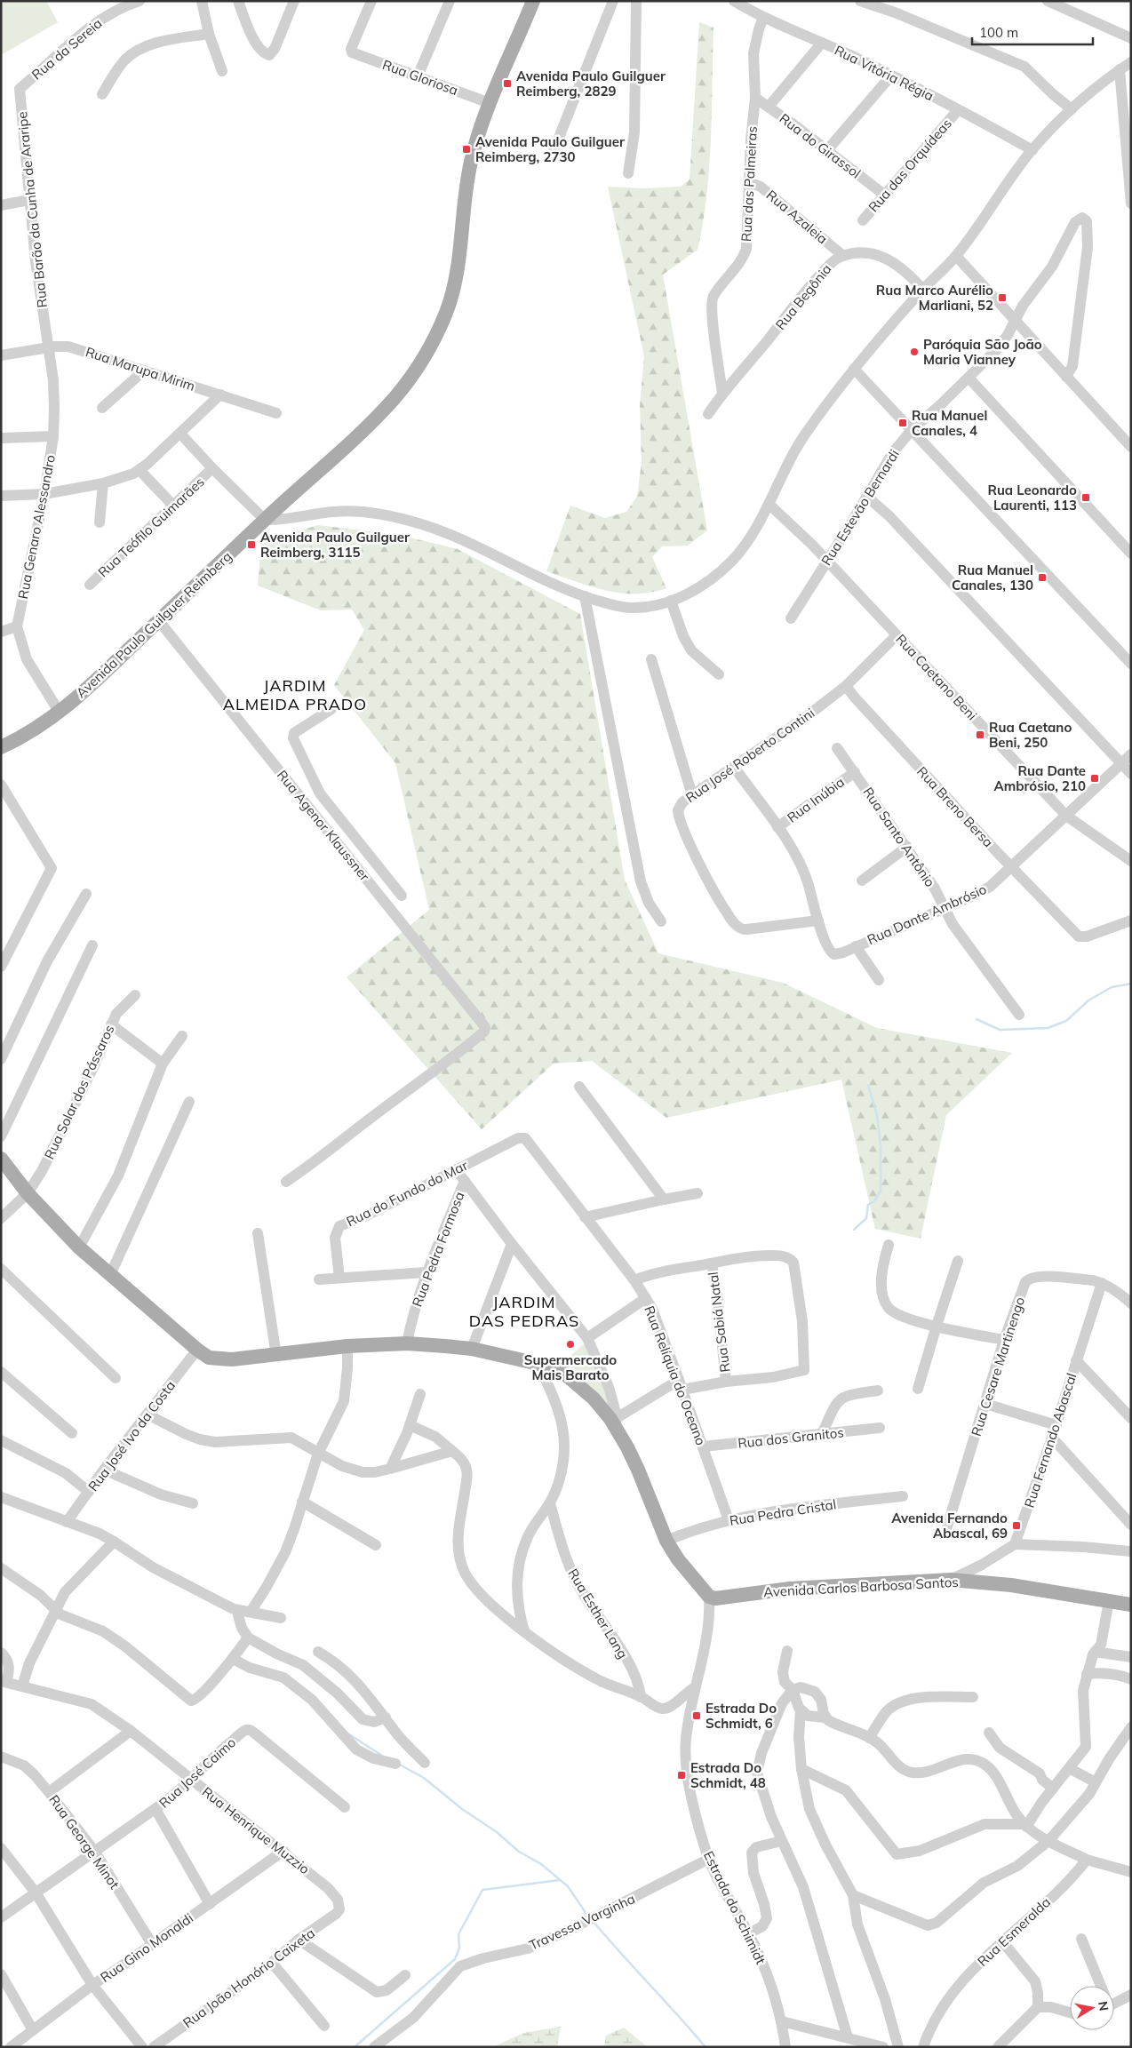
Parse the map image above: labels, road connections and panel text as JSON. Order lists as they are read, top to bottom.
{
  "streets": {
    "main road": ["Avenida Paulo Guilguer Reimberg", "Avenida Carlos Barbosa Santos"],
    "street": [
      "Rua da Sereia",
      "Rua Vitória Régia",
      "Rua Gloriosa",
      "Rua do Girassol",
      "Rua das Orquídeas",
      "Rua das Palmeiras",
      "Rua Barão da Cunha de Araripe",
      "Rua Azaleia",
      "Rua Begônia",
      "Rua Marupa Mirim",
      "Rua Estevão Bernardi",
      "Rua Genaro Alessandro",
      "Rua Teófilo Guimarães",
      "Rua Caetano Beni",
      "Rua José Roberto Contini",
      "Rua Inúbia",
      "Rua Breno Bersa",
      "Rua Agenor Klaussner",
      "Rua Santo Antônio",
      "Rua Dante Ambrósio",
      "Rua Solar dos Pássaros",
      "Rua do Fundo do Mar",
      "Rua Pedra Formosa",
      "Rua Sabiá Natal",
      "Rua Cesare Martinengo",
      "Rua Relíquia do Oceano",
      "Rua José Ivo da Costa",
      "Rua dos Granitos",
      "Rua Fernando Abascal",
      "Rua Pedra Cristal",
      "Rua Esther Lang",
      "Rua José Caimo",
      "Rua Henrique Muzzio",
      "Rua George Minot",
      "Estrada do Schimidt",
      "Travessa Varginha",
      "Rua Esmeralda",
      "Rua Gino Monaldi",
      "Rua João Honório Caixeta"
    ]
  },
  "crossings": [
    ["Rua da Sereia", "Rua Barão da Cunha de Araripe"],
    ["Rua Vitória Régia", "Rua das Orquídeas"],
    ["Rua Vitória Régia", "Rua das Palmeiras"],
    ["Rua Gloriosa", "Avenida Paulo Guilguer Reimberg"],
    ["Rua do Girassol", "Rua das Orquídeas"],
    ["Rua do Girassol", "Rua das Palmeiras"],
    ["Rua das Palmeiras", "Rua Azaleia"],
    ["Rua das Palmeiras", "Rua Begônia"],
    ["Rua Barão da Cunha de Araripe", "Rua Genaro Alessandro"],
    ["Rua Azaleia", "Rua Begônia"],
    ["Rua Marupa Mirim", "Rua Genaro Alessandro"],
    ["Rua Estevão Bernardi", "Rua Caetano Beni"],
    ["Rua Genaro Alessandro", "Avenida Paulo Guilguer Reimberg"],
    ["Avenida Paulo Guilguer Reimberg", "Rua Agenor Klaussner"],
    ["Rua Caetano Beni", "Rua Dante Ambrósio"],
    ["Rua José Roberto Contini", "Rua Breno Bersa"],
    ["Rua José Roberto Contini", "Rua Dante Ambrósio"],
    ["Rua Inúbia", "Rua Santo Antônio"],
    ["Rua Breno Bersa", "Rua Dante Ambrósio"],
    ["Rua Santo Antônio", "Rua Dante Ambrósio"],
    ["Rua do Fundo do Mar", "Rua Relíquia do Oceano"],
    ["Rua Cesare Martinengo", "Rua Fernando Abascal"],
    ["Rua Relíquia do Oceano", "Rua dos Granitos"],
    ["Rua Relíquia do Oceano", "Rua Pedra Cristal"],
    ["Avenida Carlos Barbosa Santos", "Estrada do Schimidt"],
    ["Rua José Caimo", "Rua Henrique Muzzio"],
    ["Rua José Caimo", "Rua George Minot"],
    ["Rua Henrique Muzzio", "Rua Gino Monaldi"],
    ["Rua Henrique Muzzio", "Rua João Honório Caixeta"],
    ["Rua George Minot", "Rua Gino Monaldi"],
    ["Estrada do Schimidt", "Travessa Varginha"]
  ],
  "districts": ["JARDIM ALMEIDA PRADO", "JARDIM DAS PEDRAS"],
  "places": {
    "transit": [
      "Avenida Paulo Guilguer Reimberg, 2829",
      "Avenida Paulo Guilguer Reimberg, 2730",
      "Rua Marco Aurélio Marliani, 52",
      "Rua Manuel Canales, 4",
      "Rua Leonardo Laurenti, 113",
      "Avenida Paulo Guilguer Reimberg, 3115",
      "Rua Manuel Canales, 130",
      "Rua Caetano Beni, 250",
      "Rua Dante Ambrósio, 210",
      "Avenida Fernando Abascal, 69",
      "Estrada Do Schmidt, 6",
      "Estrada Do Schmidt, 48"
    ],
    "other": ["Paróquia São João Maria Vianney", "Supermercado Mais Barato"]
  },
  "scale_bar": "100 m",
  "north": "right"
}
